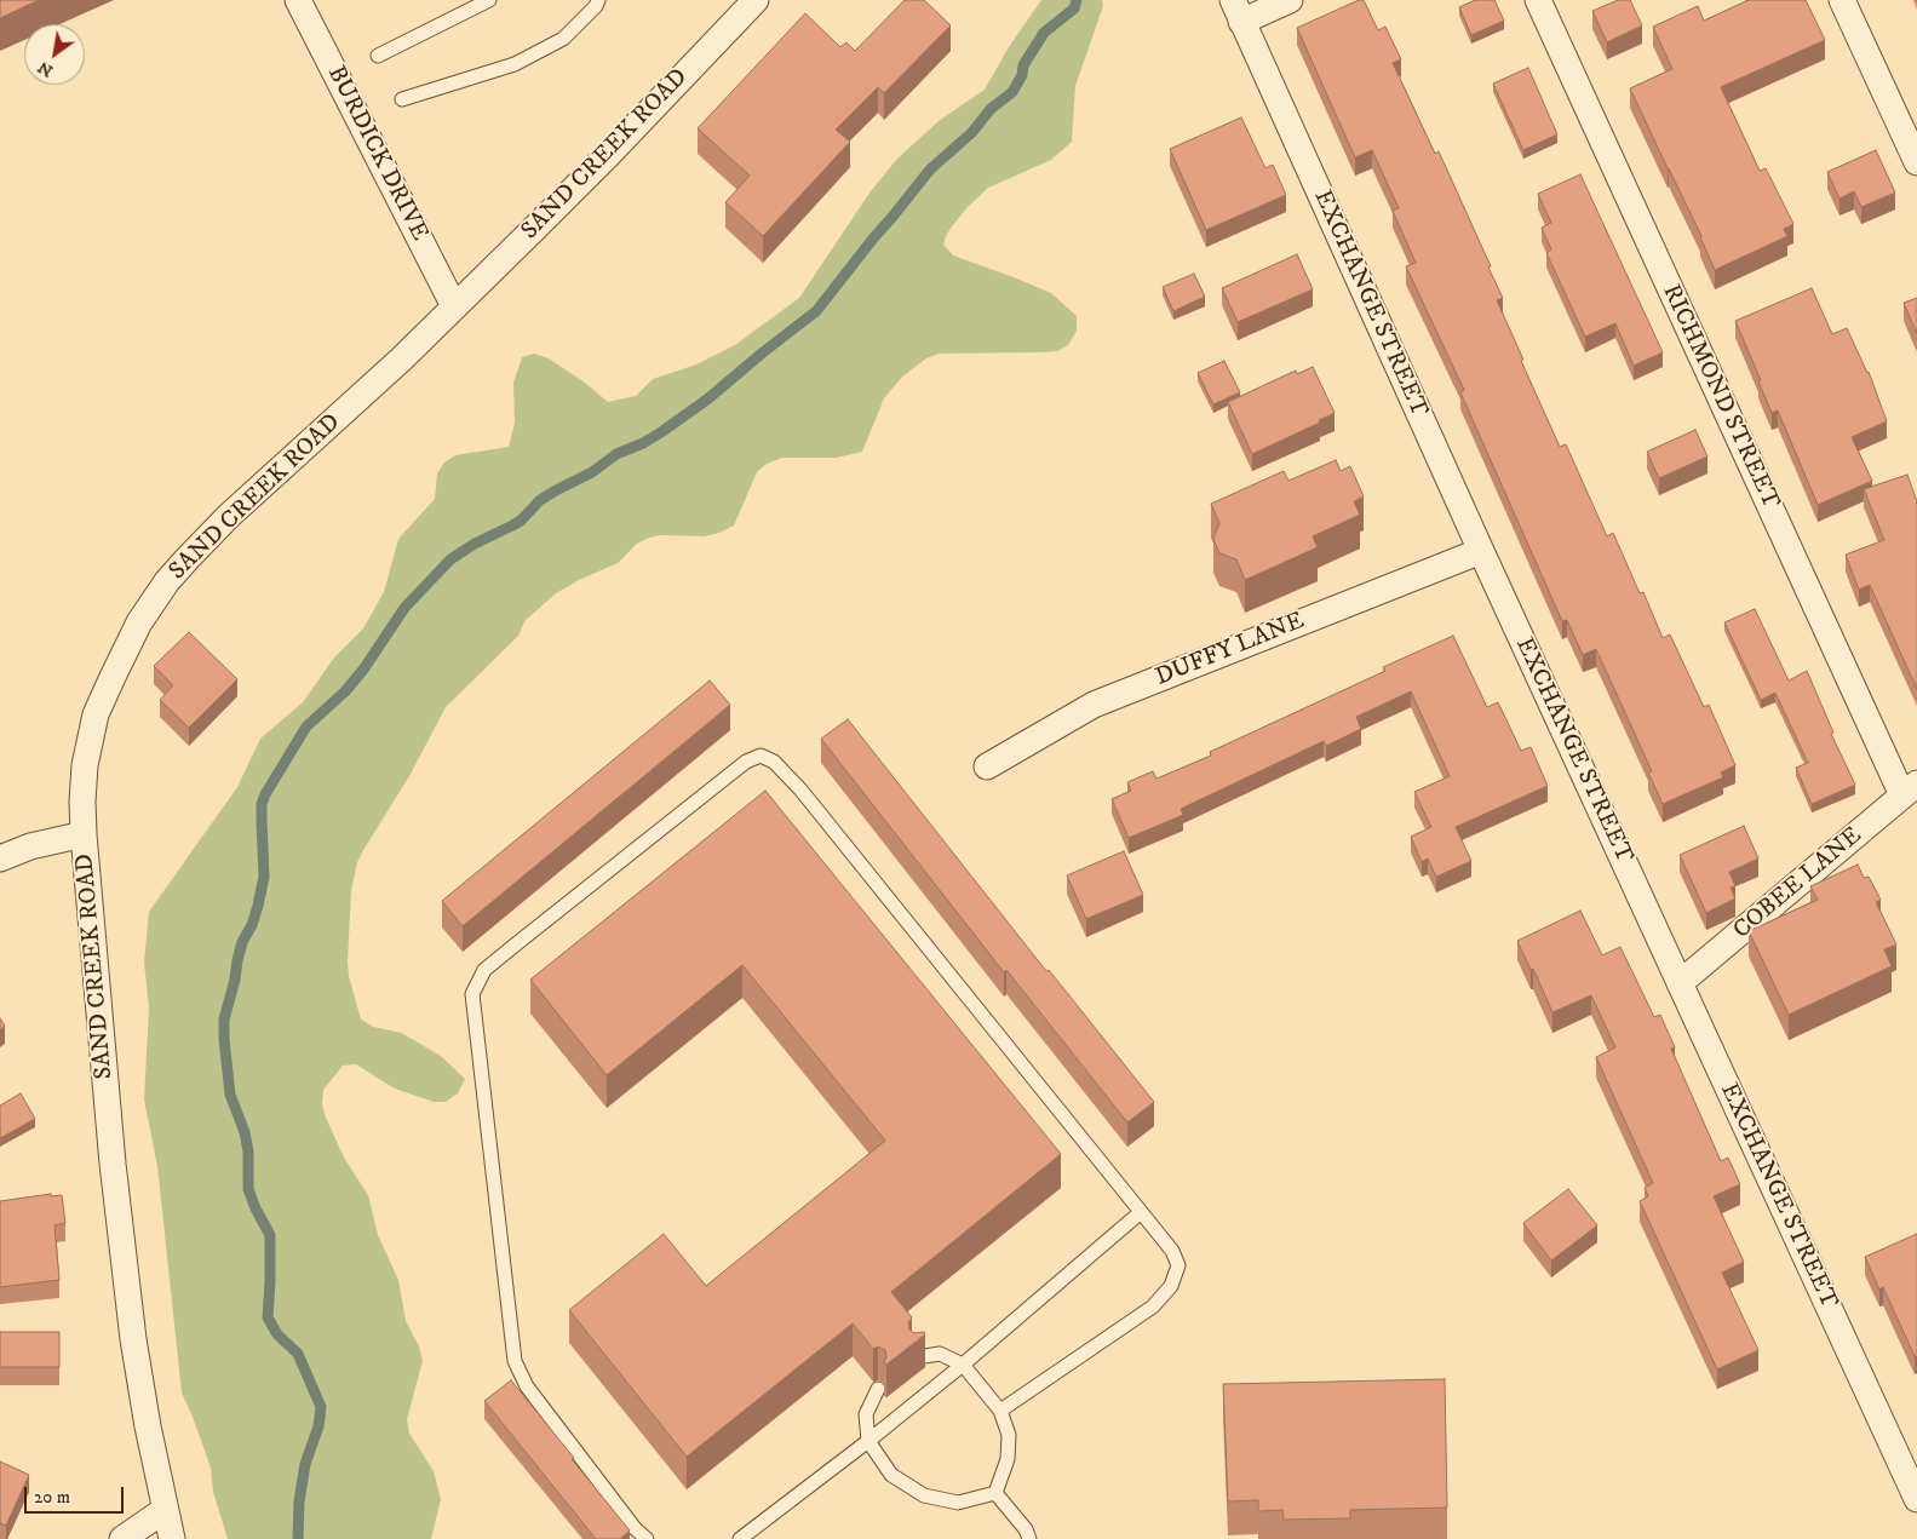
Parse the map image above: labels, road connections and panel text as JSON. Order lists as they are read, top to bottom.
{
  "streets": {
    "street": [
      "BURDICK DRIVE",
      "SAND CREEK ROAD",
      "EXCHANGE STREET",
      "RICHMOND STREET",
      "DUFFY LANE",
      "COBEE LANE"
    ]
  },
  "crossings": [
    ["BURDICK DRIVE", "SAND CREEK ROAD"],
    ["EXCHANGE STREET", "DUFFY LANE"],
    ["EXCHANGE STREET", "COBEE LANE"],
    ["RICHMOND STREET", "COBEE LANE"]
  ],
  "scale_bar": "20 m",
  "north": "bottom left"
}
